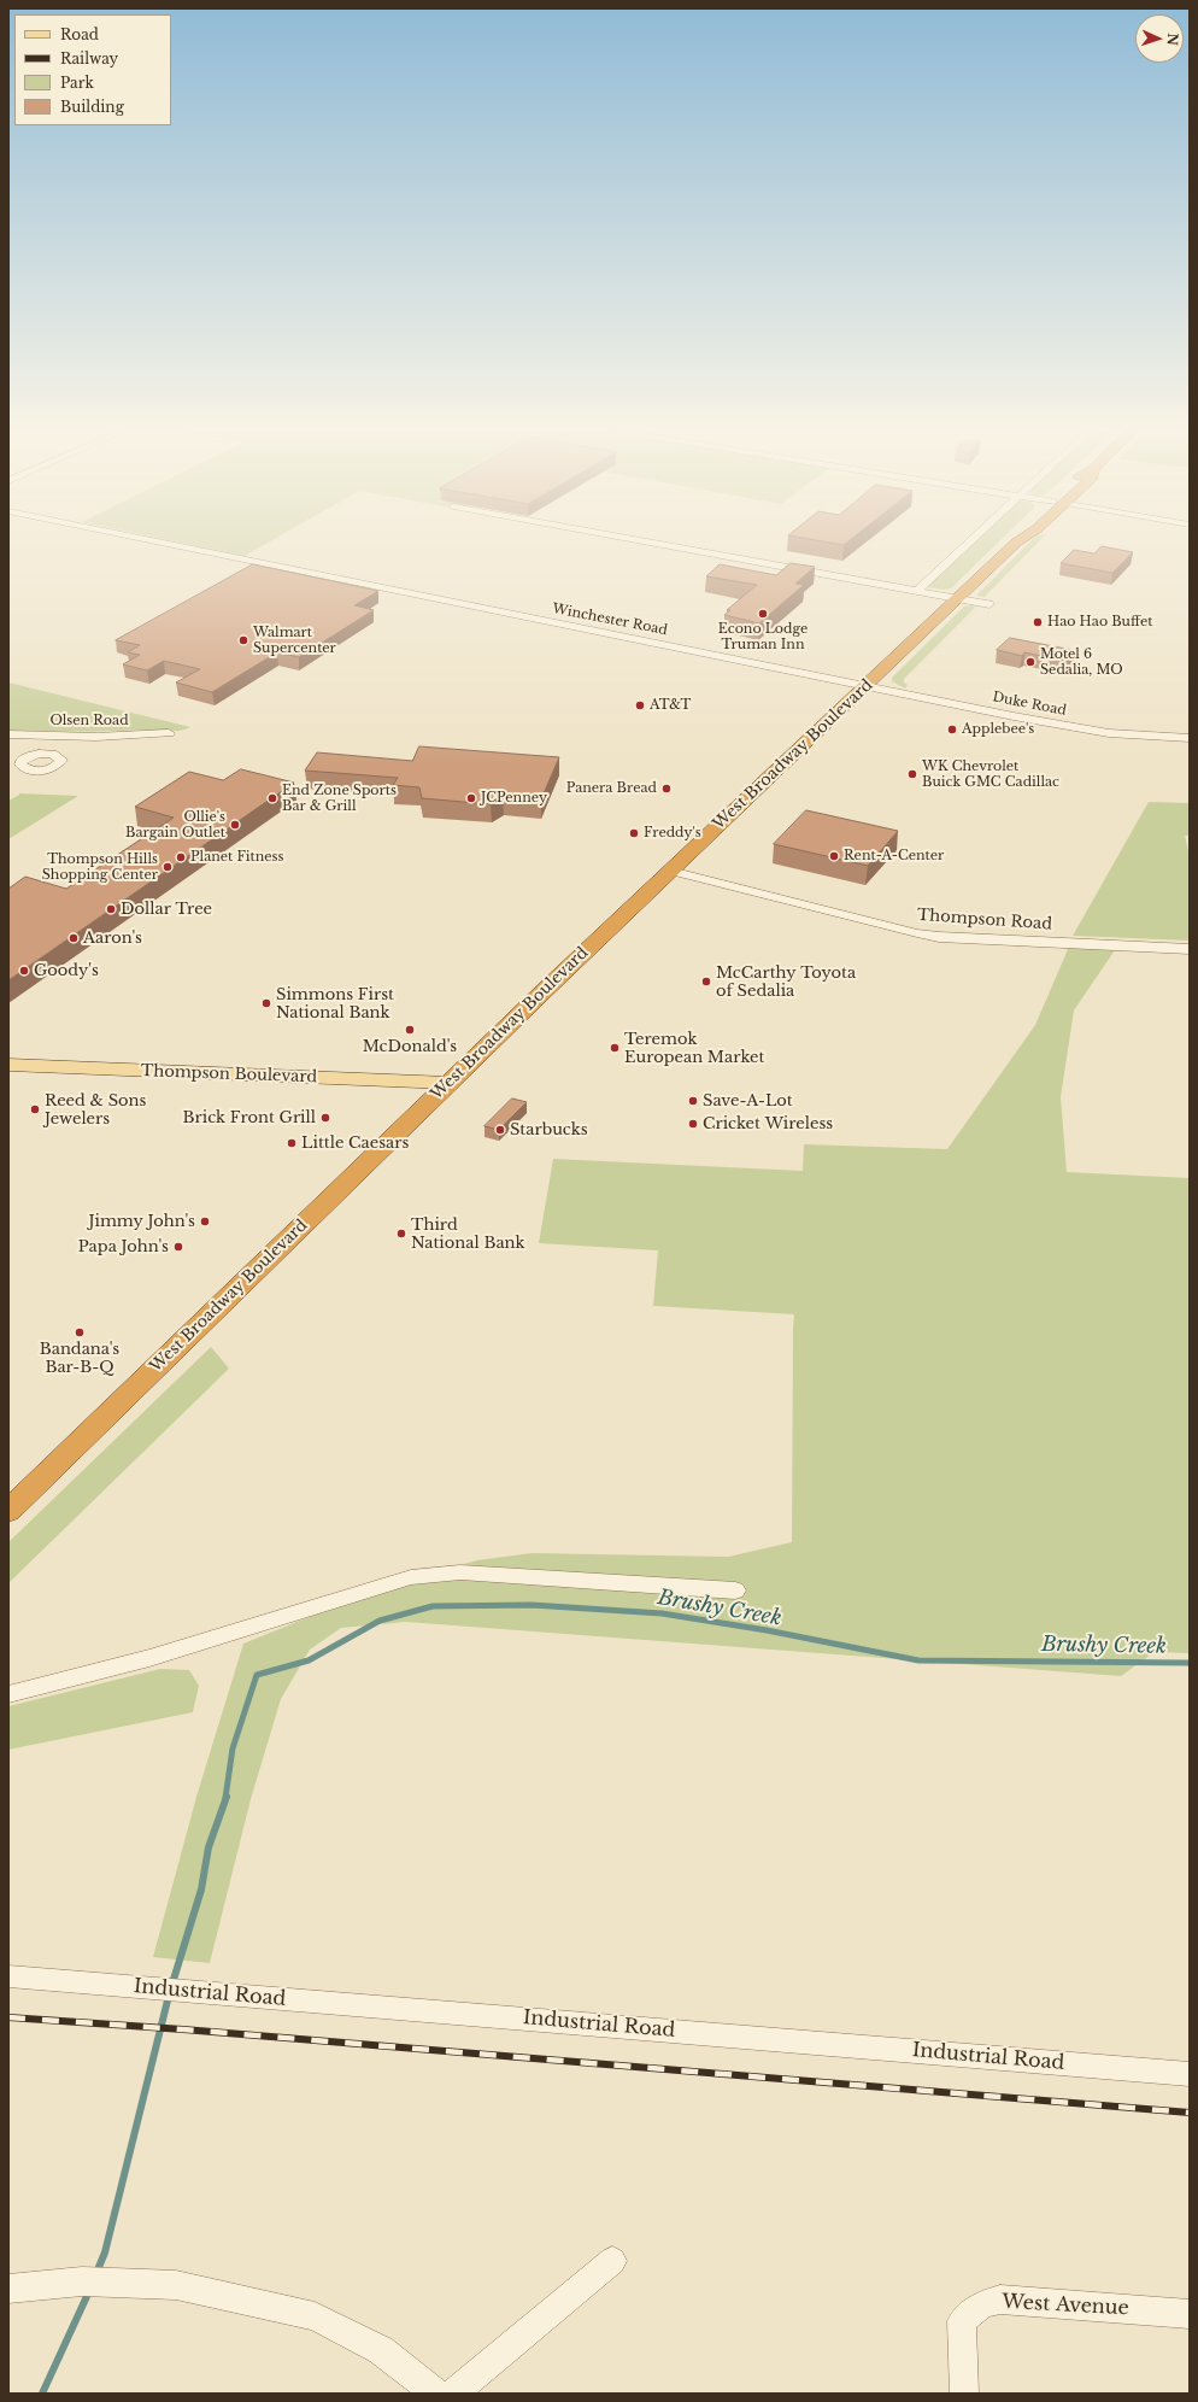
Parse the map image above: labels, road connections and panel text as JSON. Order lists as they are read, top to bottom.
{
  "streets": {
    "highway": ["West Broadway Boulevard"],
    "main road": ["Thompson Boulevard"],
    "street": [
      "Winchester Road",
      "Duke Road",
      "Olsen Road",
      "Thompson Road",
      "Industrial Road",
      "West Avenue"
    ]
  },
  "crossings": [
    ["Winchester Road", "Duke Road"],
    ["Winchester Road", "West Broadway Boulevard"],
    ["Duke Road", "West Broadway Boulevard"],
    ["West Broadway Boulevard", "Thompson Road"],
    ["West Broadway Boulevard", "Thompson Boulevard"]
  ],
  "water": ["Brushy Creek"],
  "places": [
    "Econo Lodge Truman Inn",
    "Hao Hao Buffet",
    "Walmart Supercenter",
    "Motel 6 Sedalia, MO",
    "AT&T",
    "Applebee's",
    "WK Chevrolet Buick GMC Cadillac",
    "Panera Bread",
    "End Zone Sports Bar & Grill",
    "JCPenney",
    "Ollie's Bargain Outlet",
    "Freddy's",
    "Rent-A-Center",
    "Planet Fitness",
    "Thompson Hills Shopping Center",
    "Dollar Tree",
    "Aaron's",
    "Goody's",
    "McCarthy Toyota of Sedalia",
    "Simmons First National Bank",
    "McDonald's",
    "Teremok European Market",
    "Save-A-Lot",
    "Reed & Sons Jewelers",
    "Brick Front Grill",
    "Cricket Wireless",
    "Starbucks",
    "Little Caesars",
    "Jimmy John's",
    "Third National Bank",
    "Papa John's",
    "Bandana's Bar-B-Q"
  ],
  "legend": [
    "Road",
    "Railway",
    "Park",
    "Building"
  ],
  "north": "right"
}
